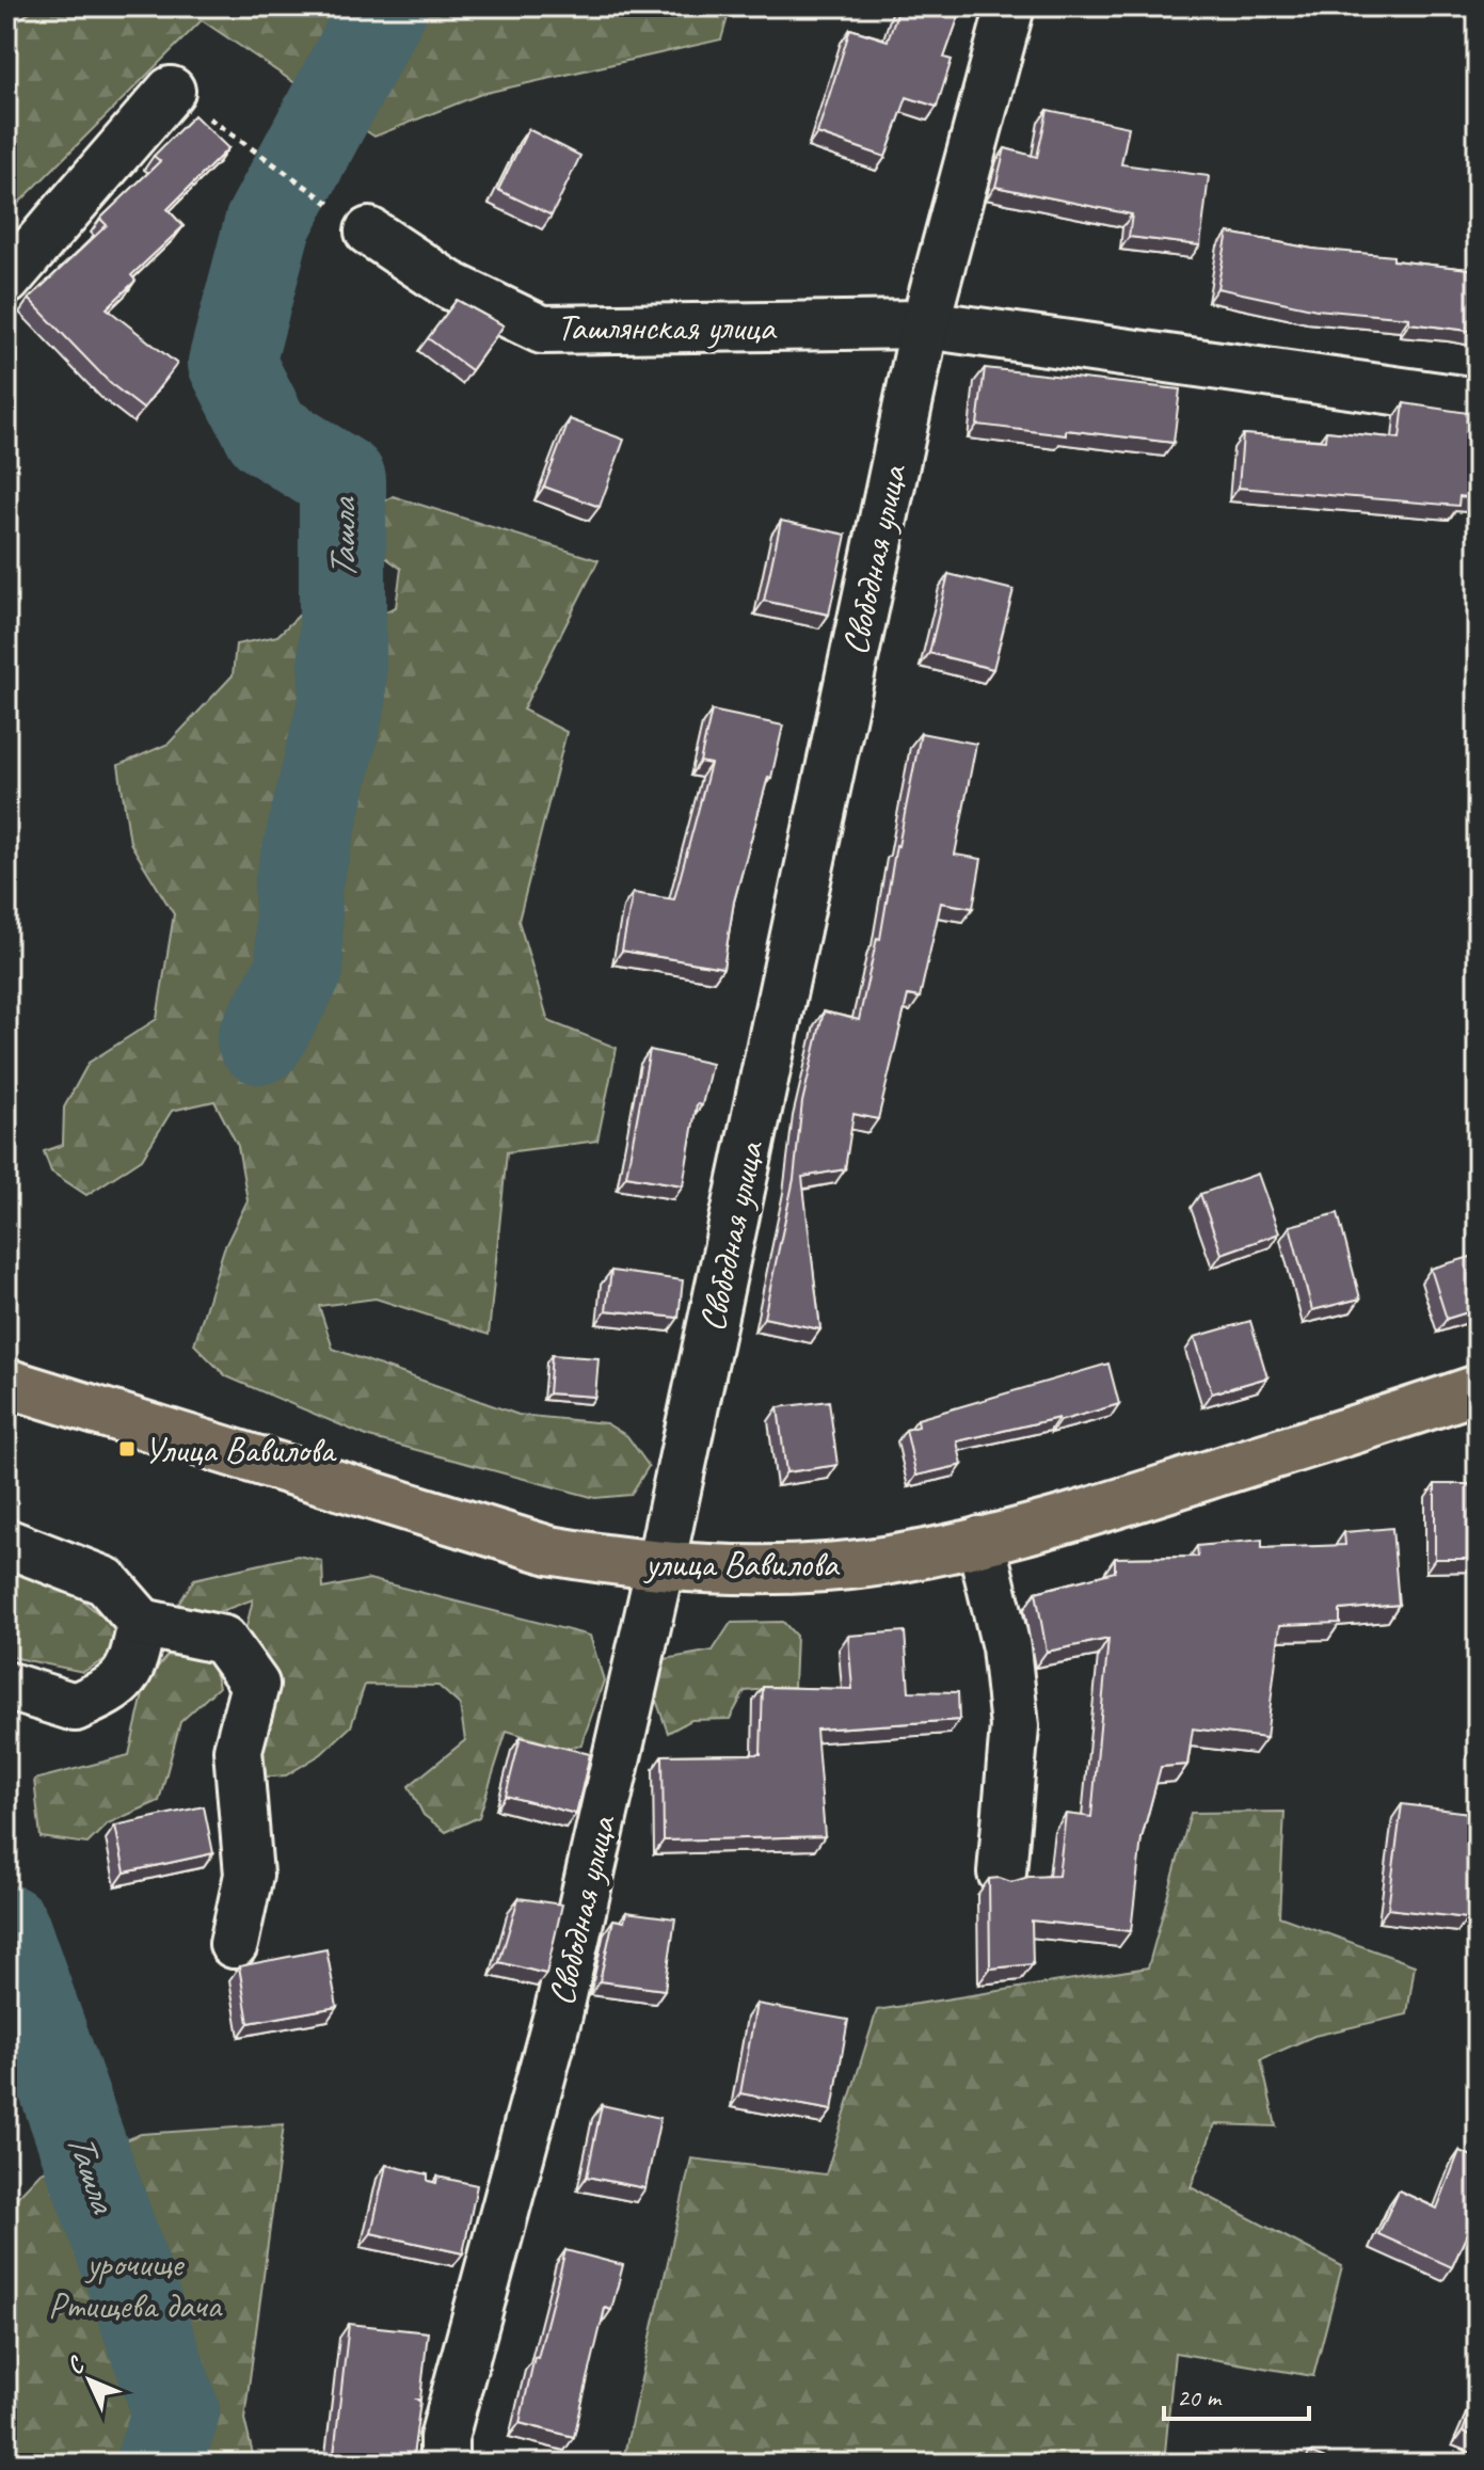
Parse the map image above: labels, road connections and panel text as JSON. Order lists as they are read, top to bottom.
{
  "streets": {
    "main road": ["улица Вавилова"],
    "street": ["Ташлянская улица", "Свободная улица"]
  },
  "crossings": [
    ["Ташлянская улица", "Свободная улица"],
    ["Свободная улица", "улица Вавилова"]
  ],
  "water": ["Ташла"],
  "parks": ["урочище Ртищева дача"],
  "places": {
    "transit": ["Улица Вавилова"]
  },
  "scale_bar": "20 m",
  "north": "top left"
}
